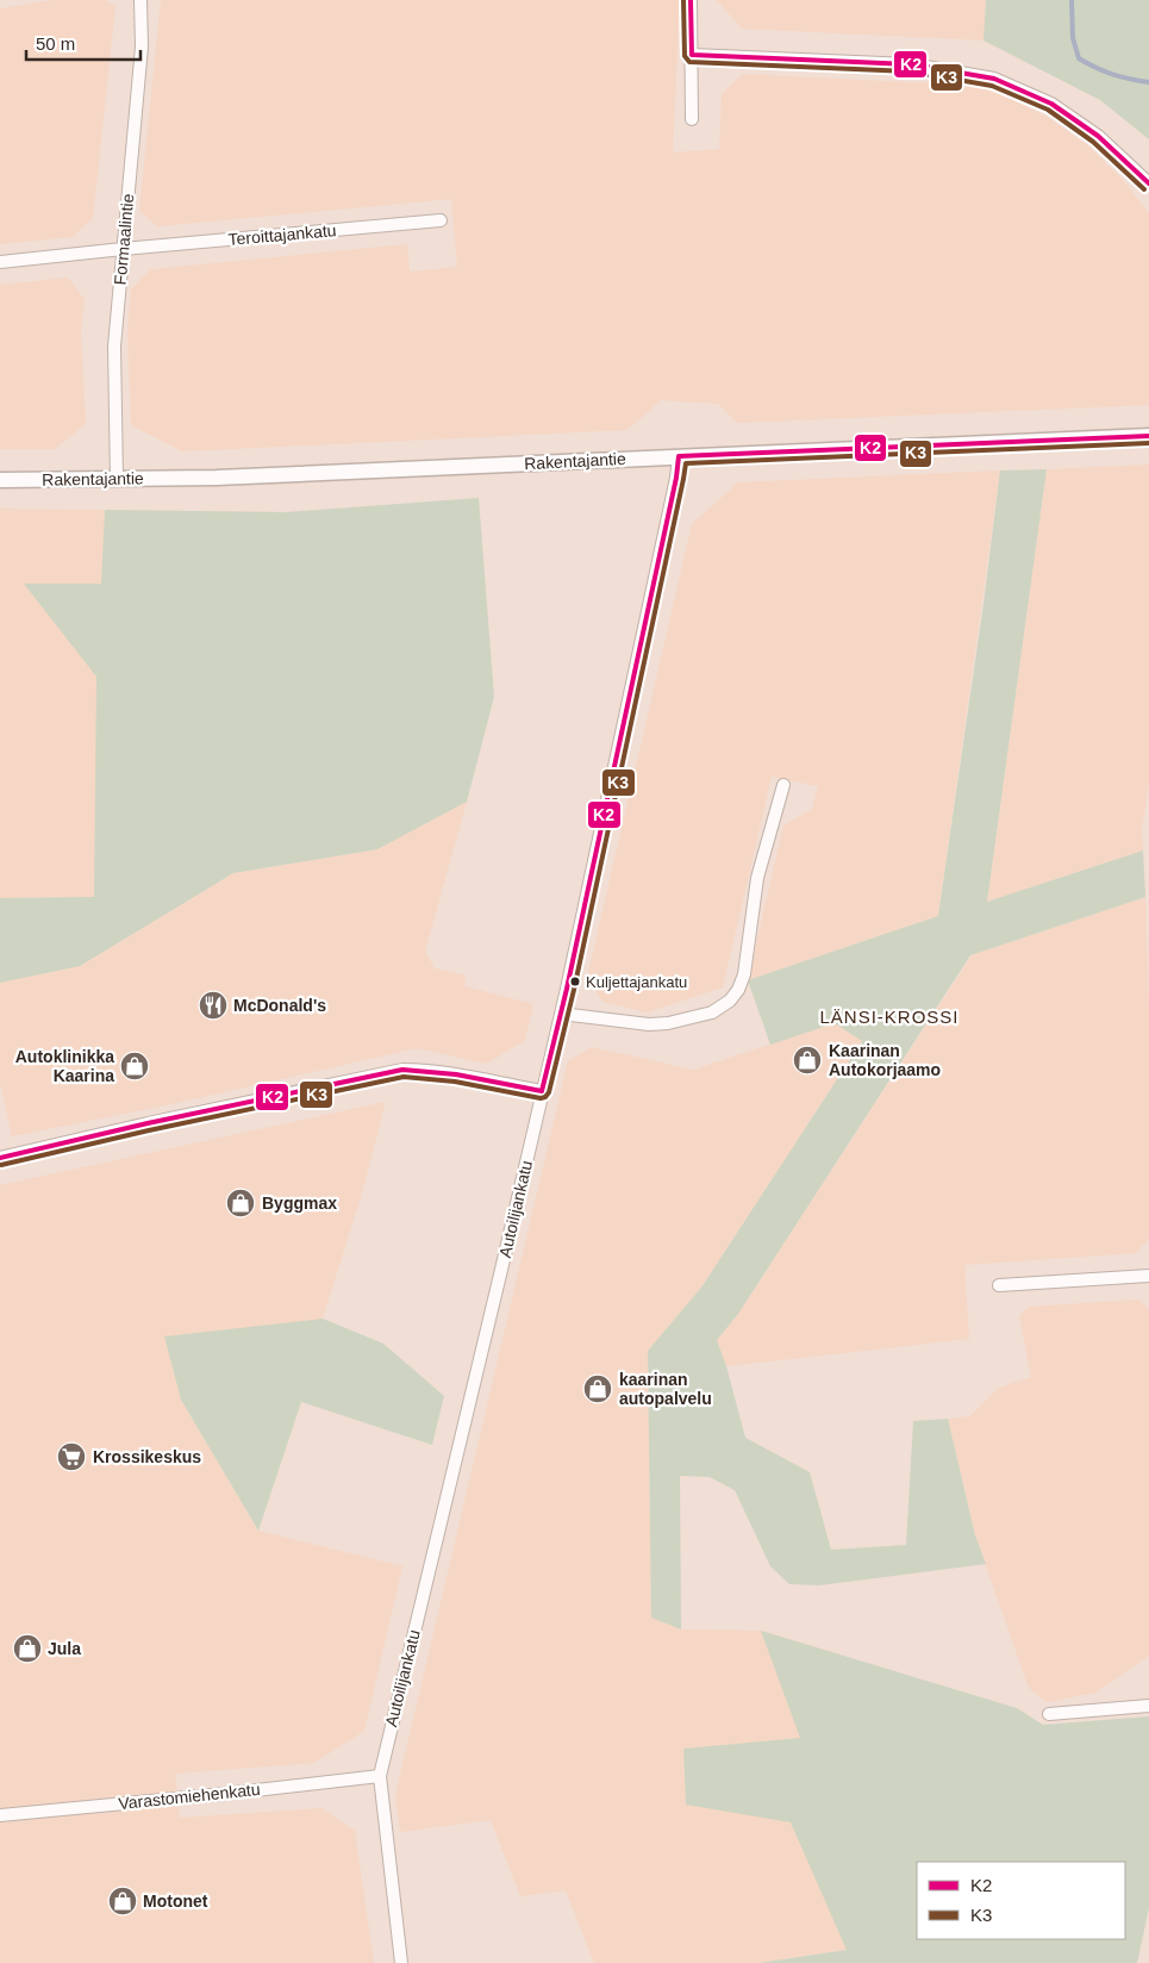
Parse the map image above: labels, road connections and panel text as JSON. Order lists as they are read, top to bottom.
{
  "streets": {
    "street": [
      "Teroittajankatu",
      "Formaalintie",
      "Rakentajantie",
      "Autoilijankatu",
      "Varastomiehenkatu"
    ]
  },
  "crossings": [
    ["Teroittajankatu", "Formaalintie"],
    ["Formaalintie", "Rakentajantie"],
    ["Rakentajantie", "Autoilijankatu"],
    ["Autoilijankatu", "Varastomiehenkatu"]
  ],
  "districts": ["LÄNSI-KROSSI"],
  "places": {
    "other": ["Kuljettajankatu"],
    "restaurant": ["McDonald's"],
    "shop": [
      "Kaarinan Autokorjaamo",
      "Autoklinikka Kaarina",
      "Byggmax",
      "kaarinan autopalvelu",
      "Jula",
      "Motonet"
    ],
    "supermarket": ["Krossikeskus"]
  },
  "lines": ["transit line K2", "transit line K3"],
  "legend": ["K2", "K3"],
  "scale_bar": "50 m"
}
